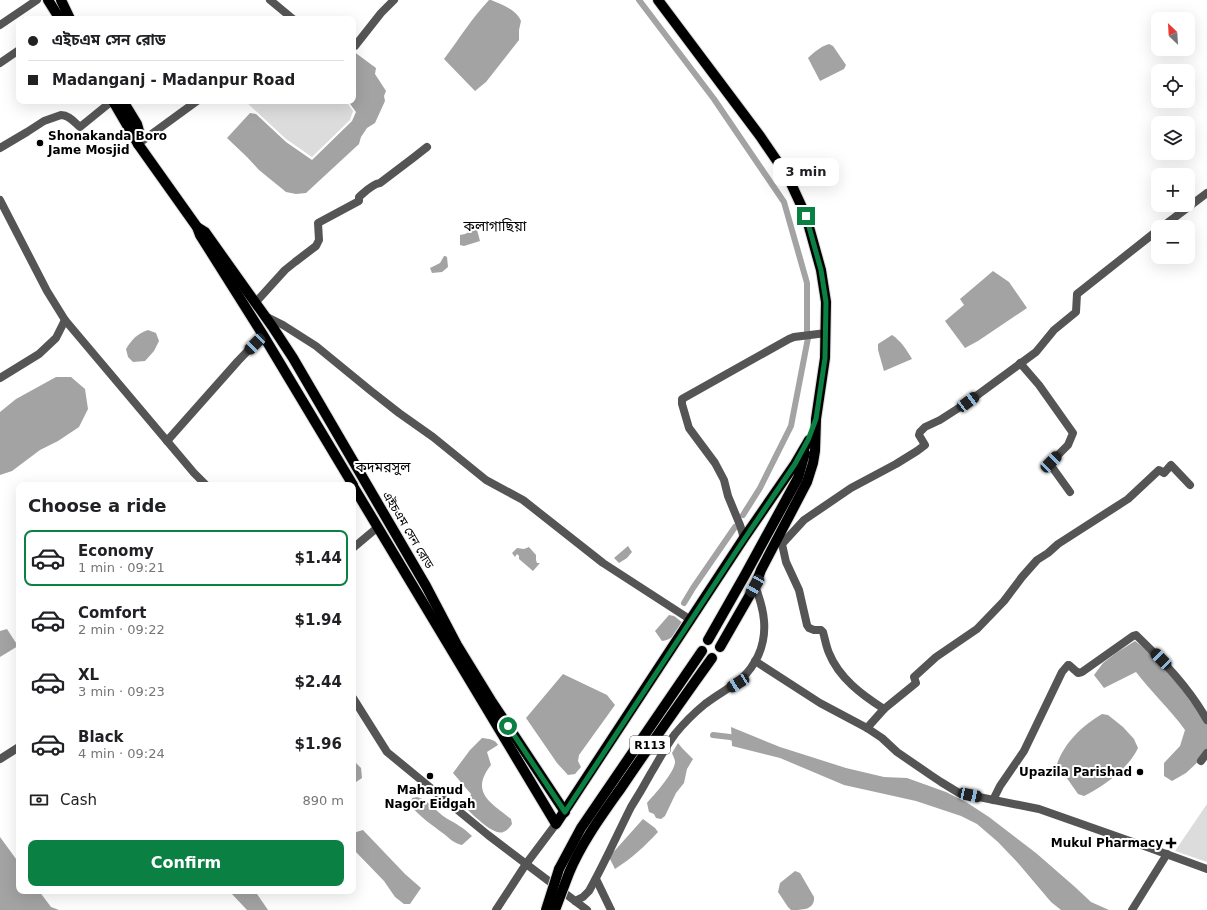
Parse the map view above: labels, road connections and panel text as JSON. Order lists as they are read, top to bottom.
{
  "streets": {
    "main road": ["এইচএম সেন রোড", "R113"]
  },
  "districts": ["কলাগাছিয়া", "কদমরসুল"],
  "places": {
    "other": ["Shonakanda Boro Jame Mosjid", "Upazila Parishad", "Mahamud Nagor Eidgah"],
    "health": ["Mukul Pharmacy"]
  },
  "north": "top left",
  "page": {
    "map_buttons": ["+", "−"],
    "banner": ["এইচএম সেন রোড", "Madanganj - Madanpur Road"],
    "bubble": "3 min",
    "heading": "Choose a ride",
    "list": [
      {
        "name": "Economy",
        "note": "1 min · 09:21",
        "value": "$1.44"
      },
      {
        "name": "Comfort",
        "note": "2 min · 09:22",
        "value": "$1.94"
      },
      {
        "name": "XL",
        "note": "3 min · 09:23",
        "value": "$2.44"
      },
      {
        "name": "Black",
        "note": "4 min · 09:24",
        "value": "$1.96"
      }
    ],
    "pay": ["Cash", "890 m"],
    "buttons": "Confirm"
  }
}
